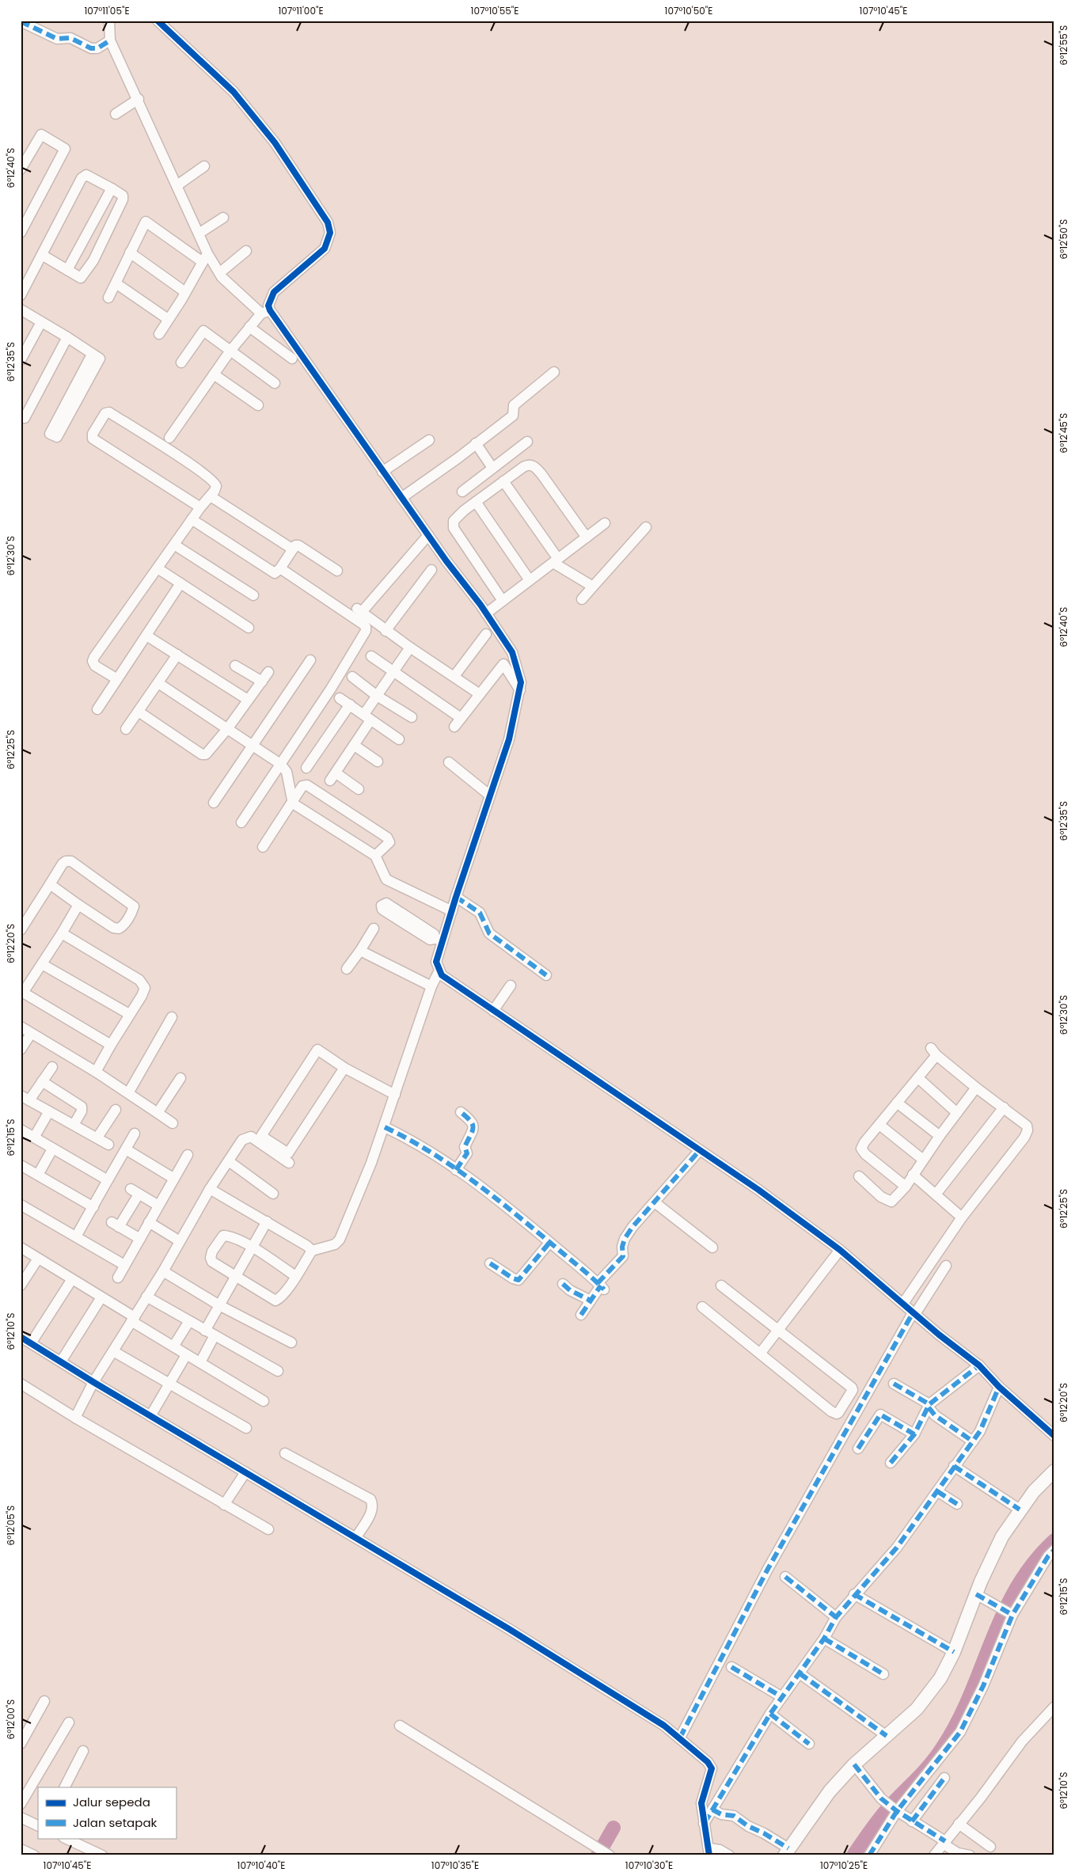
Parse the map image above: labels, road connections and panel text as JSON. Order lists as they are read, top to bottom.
{
  "legend": ["Jalur sepeda", "Jalan setapak"],
  "coordinates": [
    "107°11'05\"E",
    "107°11'00\"E",
    "107°10'55\"E",
    "107°10'50\"E",
    "107°10'45\"E",
    "6°12'55\"S",
    "6°12'40\"S",
    "6°12'50\"S",
    "6°12'35\"S",
    "6°12'45\"S",
    "6°12'30\"S",
    "6°12'25\"S",
    "6°12'20\"S",
    "6°12'15\"S",
    "6°12'10\"S",
    "6°12'05\"S",
    "6°12'00\"S",
    "107°10'40\"E",
    "107°10'35\"E",
    "107°10'30\"E",
    "107°10'25\"E"
  ]
}
